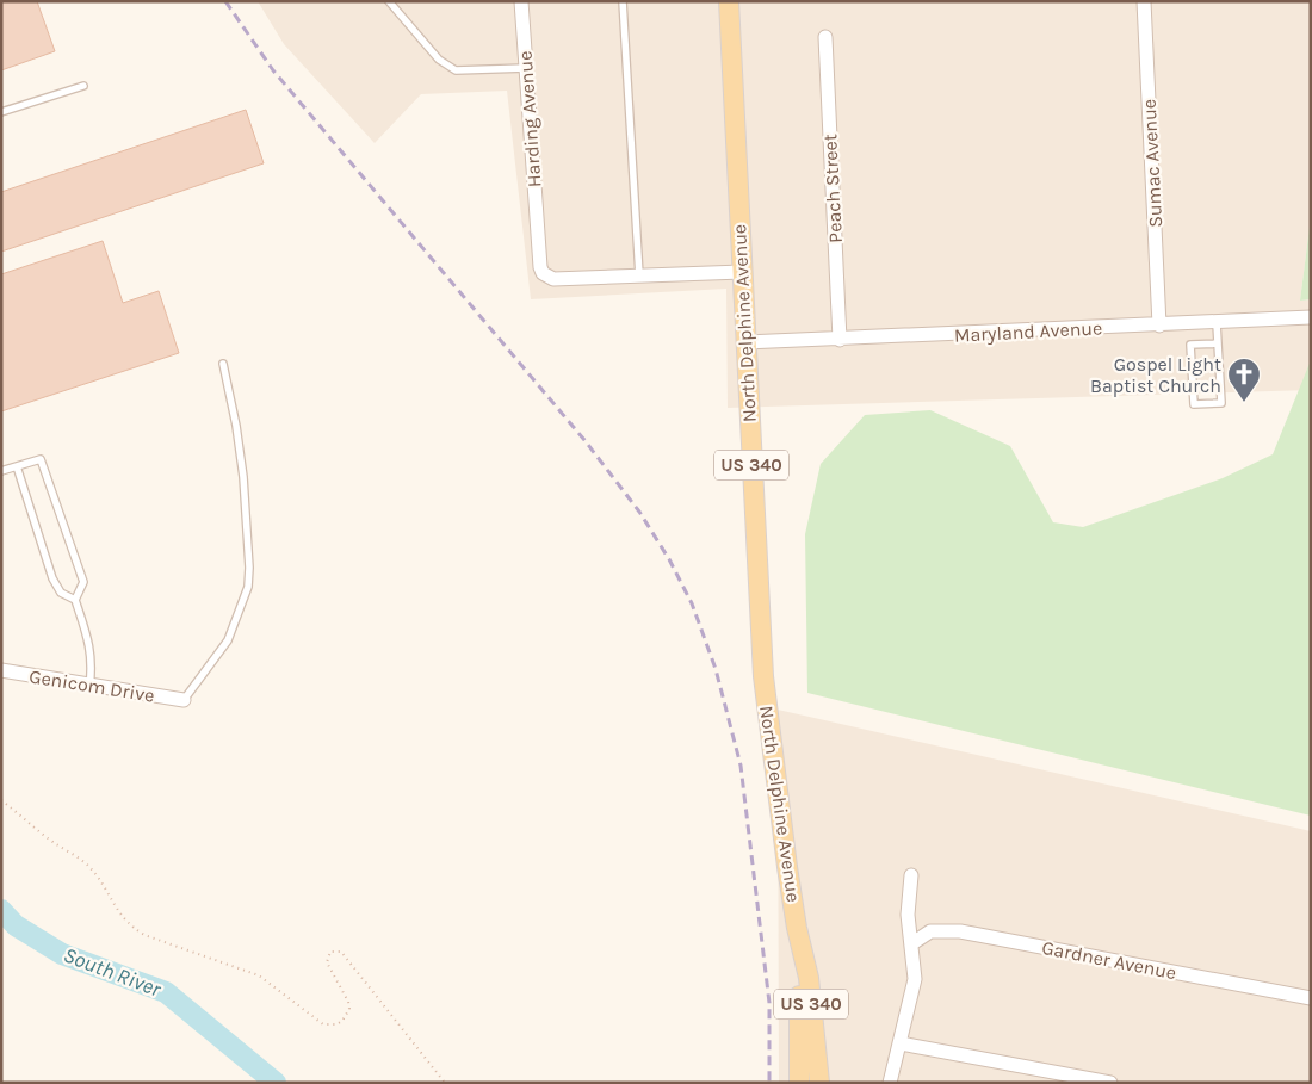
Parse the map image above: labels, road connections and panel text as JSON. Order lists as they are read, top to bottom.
{
  "streets": {
    "main road": ["North Delphine Avenue", "US 340"],
    "street": [
      "Harding Avenue",
      "Sumac Avenue",
      "Peach Street",
      "Maryland Avenue",
      "Genicom Drive",
      "Gardner Avenue"
    ]
  },
  "crossings": [
    ["Sumac Avenue", "Maryland Avenue"],
    ["Peach Street", "Maryland Avenue"],
    ["North Delphine Avenue", "Maryland Avenue"]
  ],
  "water": ["South River"],
  "places": {
    "church": ["Gospel Light Baptist Church"]
  }
}
